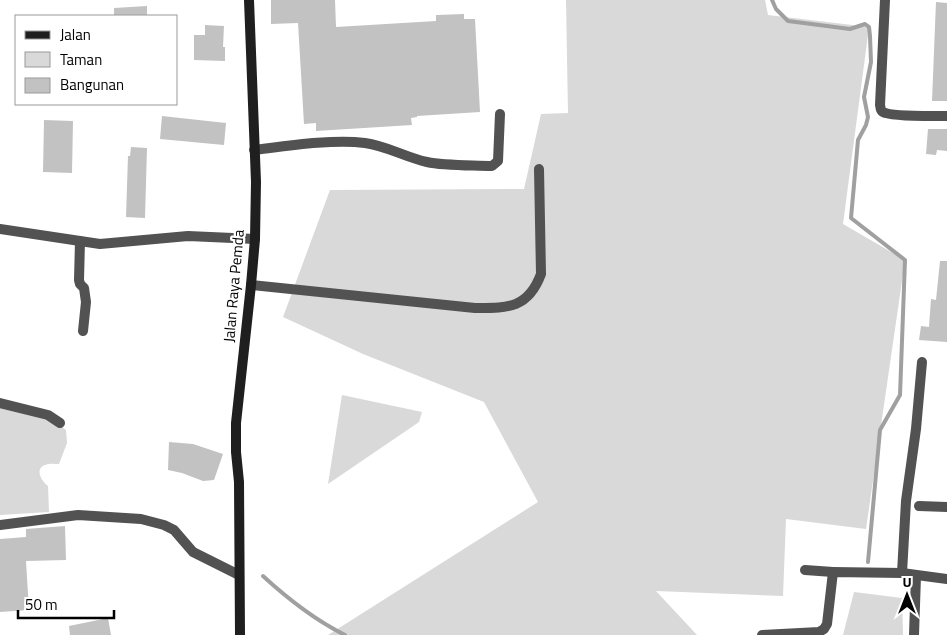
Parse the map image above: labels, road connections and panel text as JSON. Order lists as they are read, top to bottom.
{
  "streets": {
    "main road": ["Jalan Raya Pemda"]
  },
  "legend": ["Jalan", "Taman", "Bangunan"],
  "scale_bar": "50 m",
  "north": "top"
}
